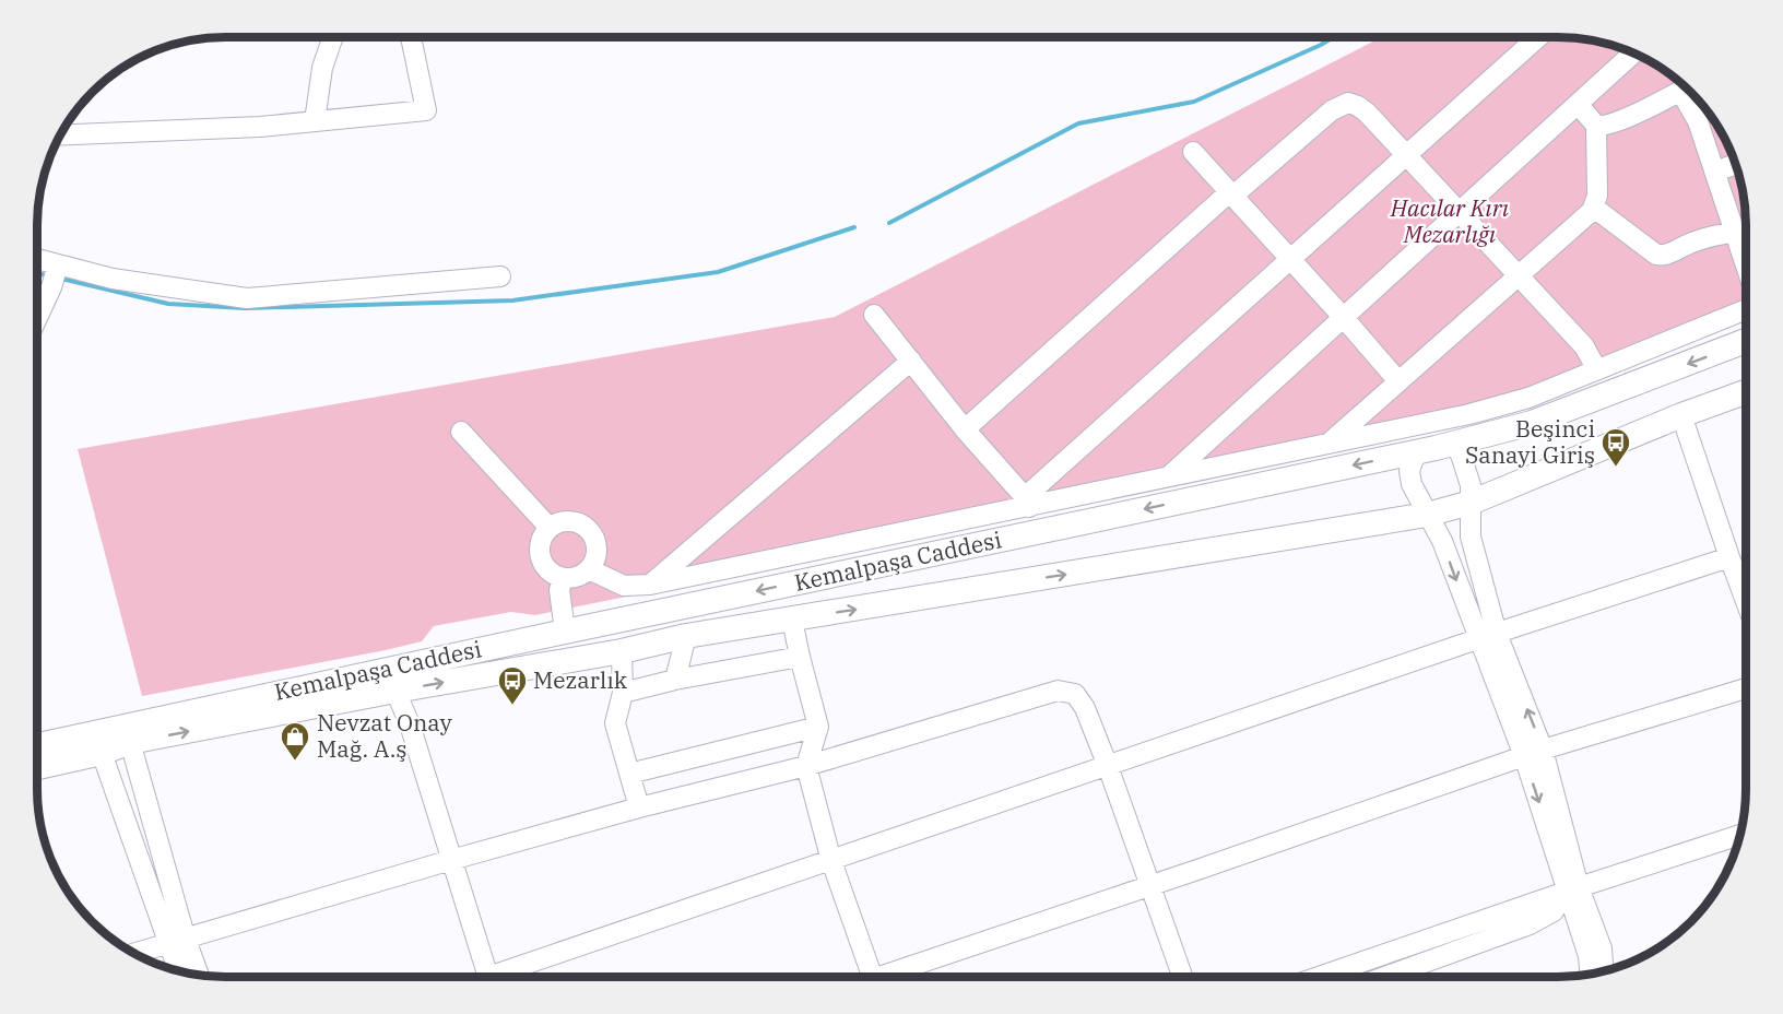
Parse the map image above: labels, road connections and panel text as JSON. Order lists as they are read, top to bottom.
{
  "streets": {
    "main road": ["Kemalpaşa Caddesi"]
  },
  "parks": ["Hacılar Kırı Mezarlığı"],
  "places": {
    "bus stop": ["Beşinci Sanayi Giriş", "Mezarlık"],
    "shop": ["Nevzat Onay Mağ. A.ş"]
  }
}
